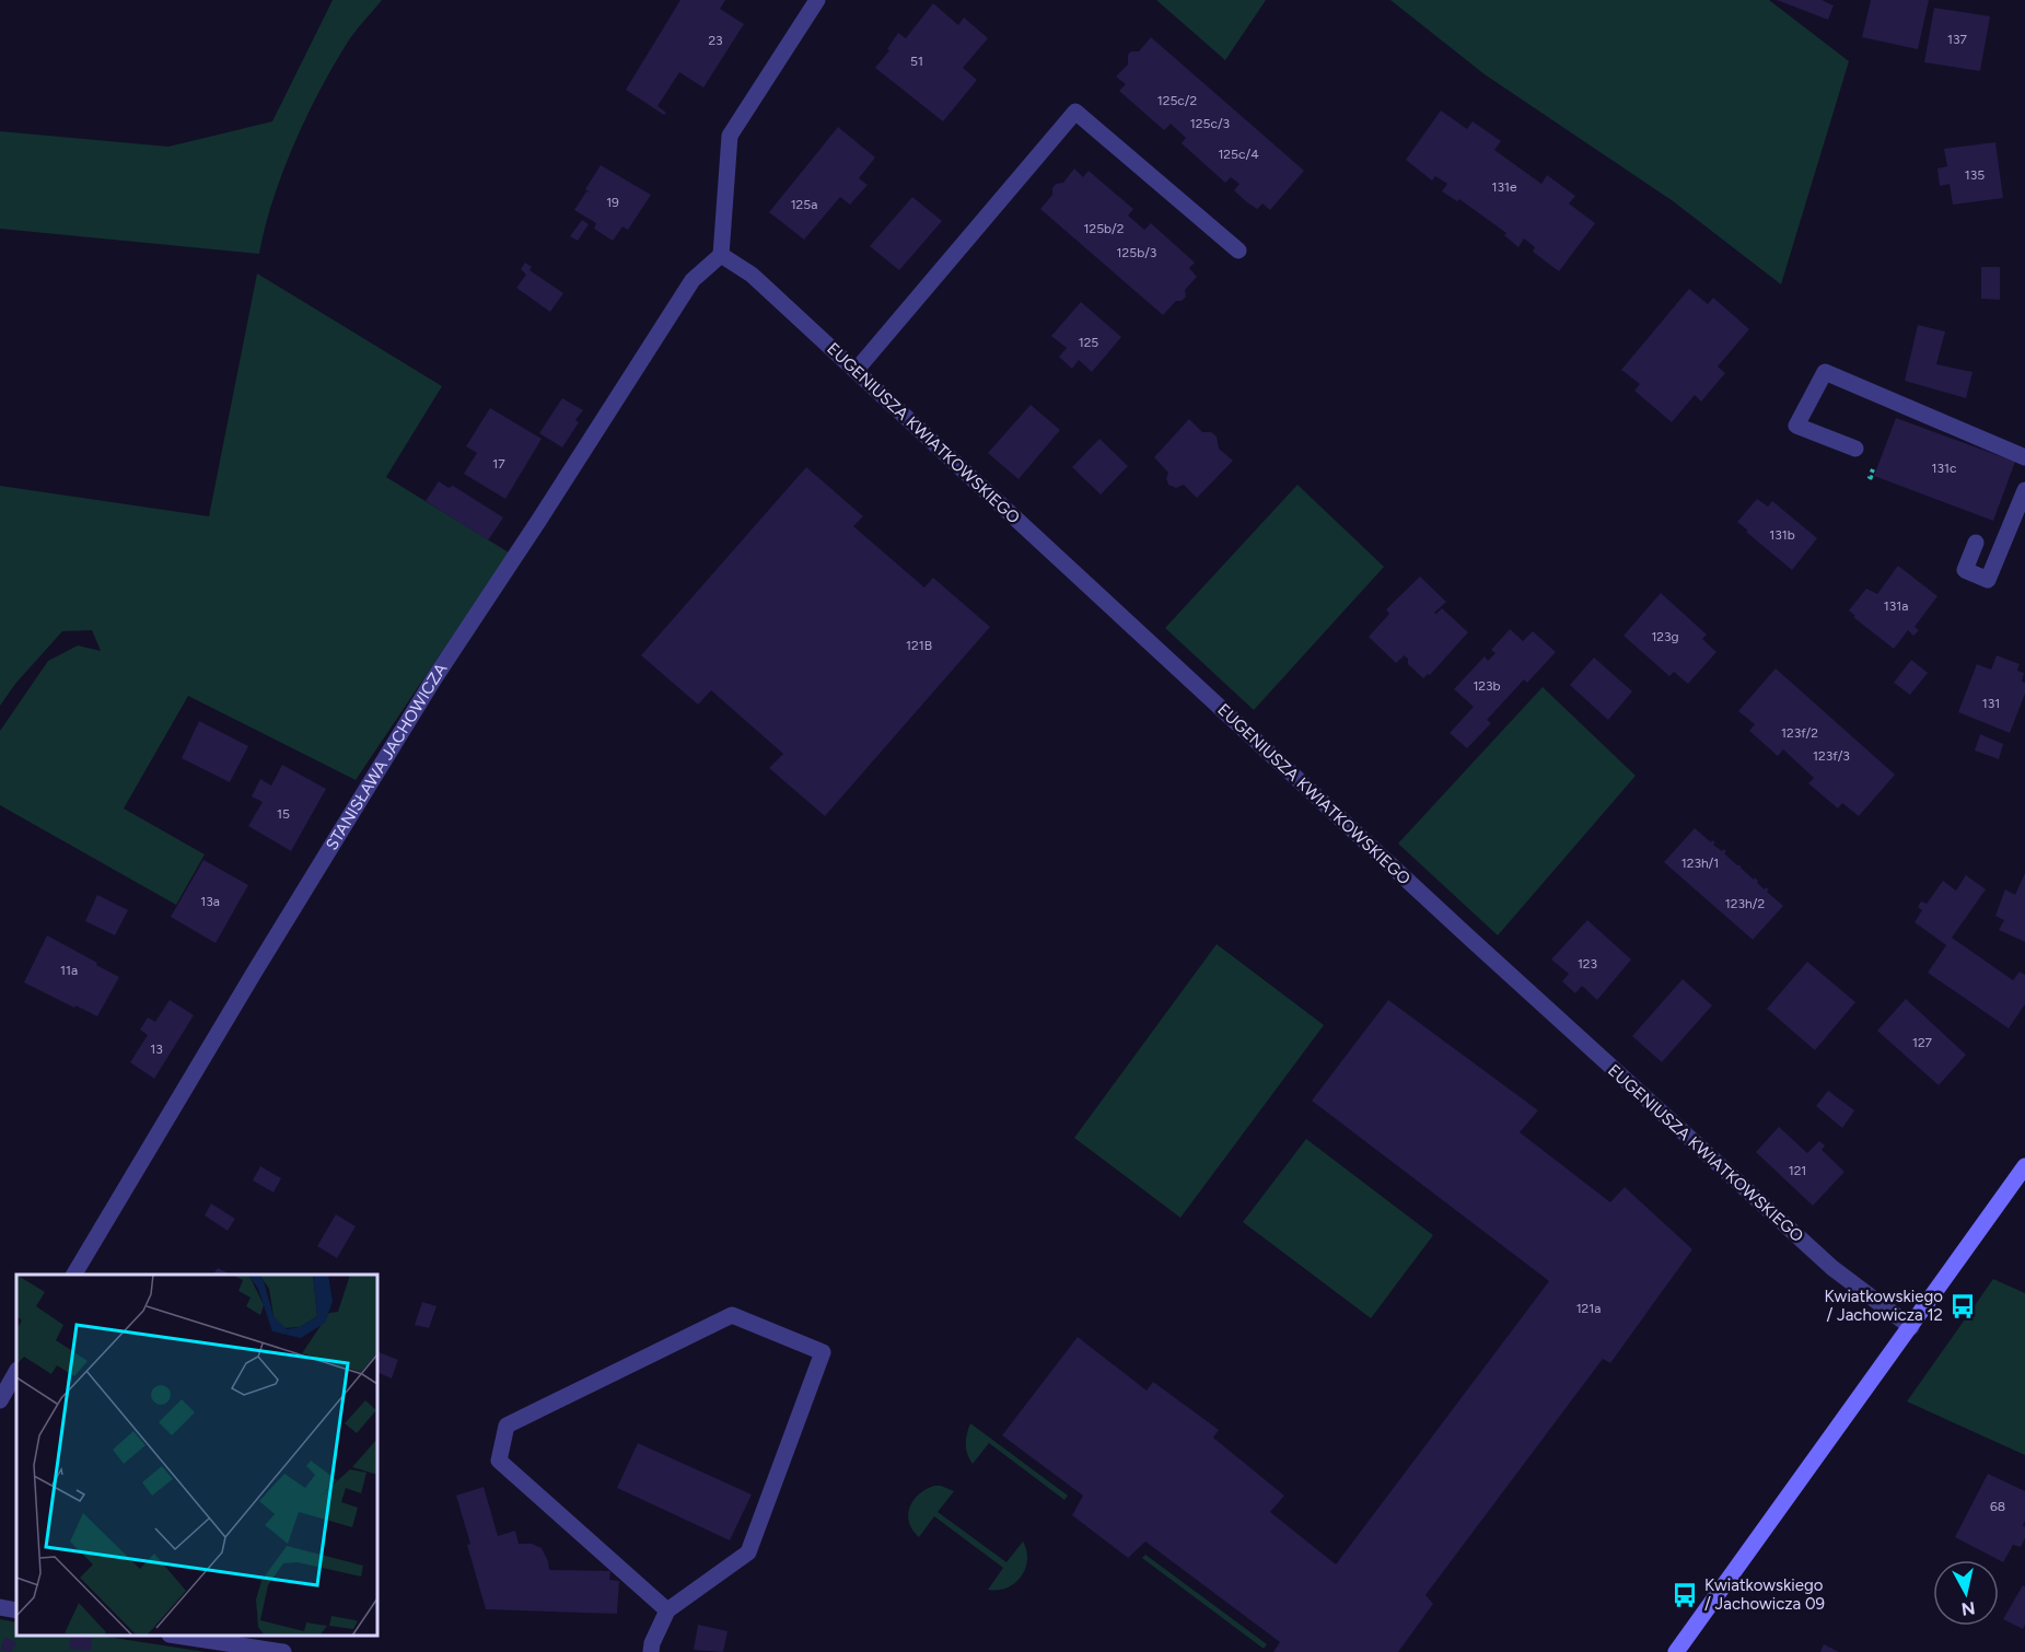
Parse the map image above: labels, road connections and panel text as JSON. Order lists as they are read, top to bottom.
{
  "streets": {
    "street": ["EUGENIUSZA KWIATKOWSKIEGO", "STANISŁAWA JACHOWICZA"]
  },
  "crossings": [
    ["EUGENIUSZA KWIATKOWSKIEGO", "STANISŁAWA JACHOWICZA"]
  ],
  "places": {
    "bus stop": ["Kwiatkowskiego / Jachowicza 12", "Kwiatkowskiego / Jachowicza 09"]
  },
  "house_numbers": [
    "137",
    "23",
    "51",
    "125c/2",
    "125c/3",
    "125c/4",
    "135",
    "131e",
    "19",
    "125a",
    "125b/2",
    "125b/3",
    "125",
    "17",
    "131c",
    "131b",
    "131a",
    "123g",
    "121B",
    "123b",
    "131",
    "123f/2",
    "123f/3",
    "15",
    "123h/1",
    "13a",
    "123h/2",
    "123",
    "11a",
    "127",
    "13",
    "121",
    "121a",
    "68"
  ],
  "north": "bottom"
}
